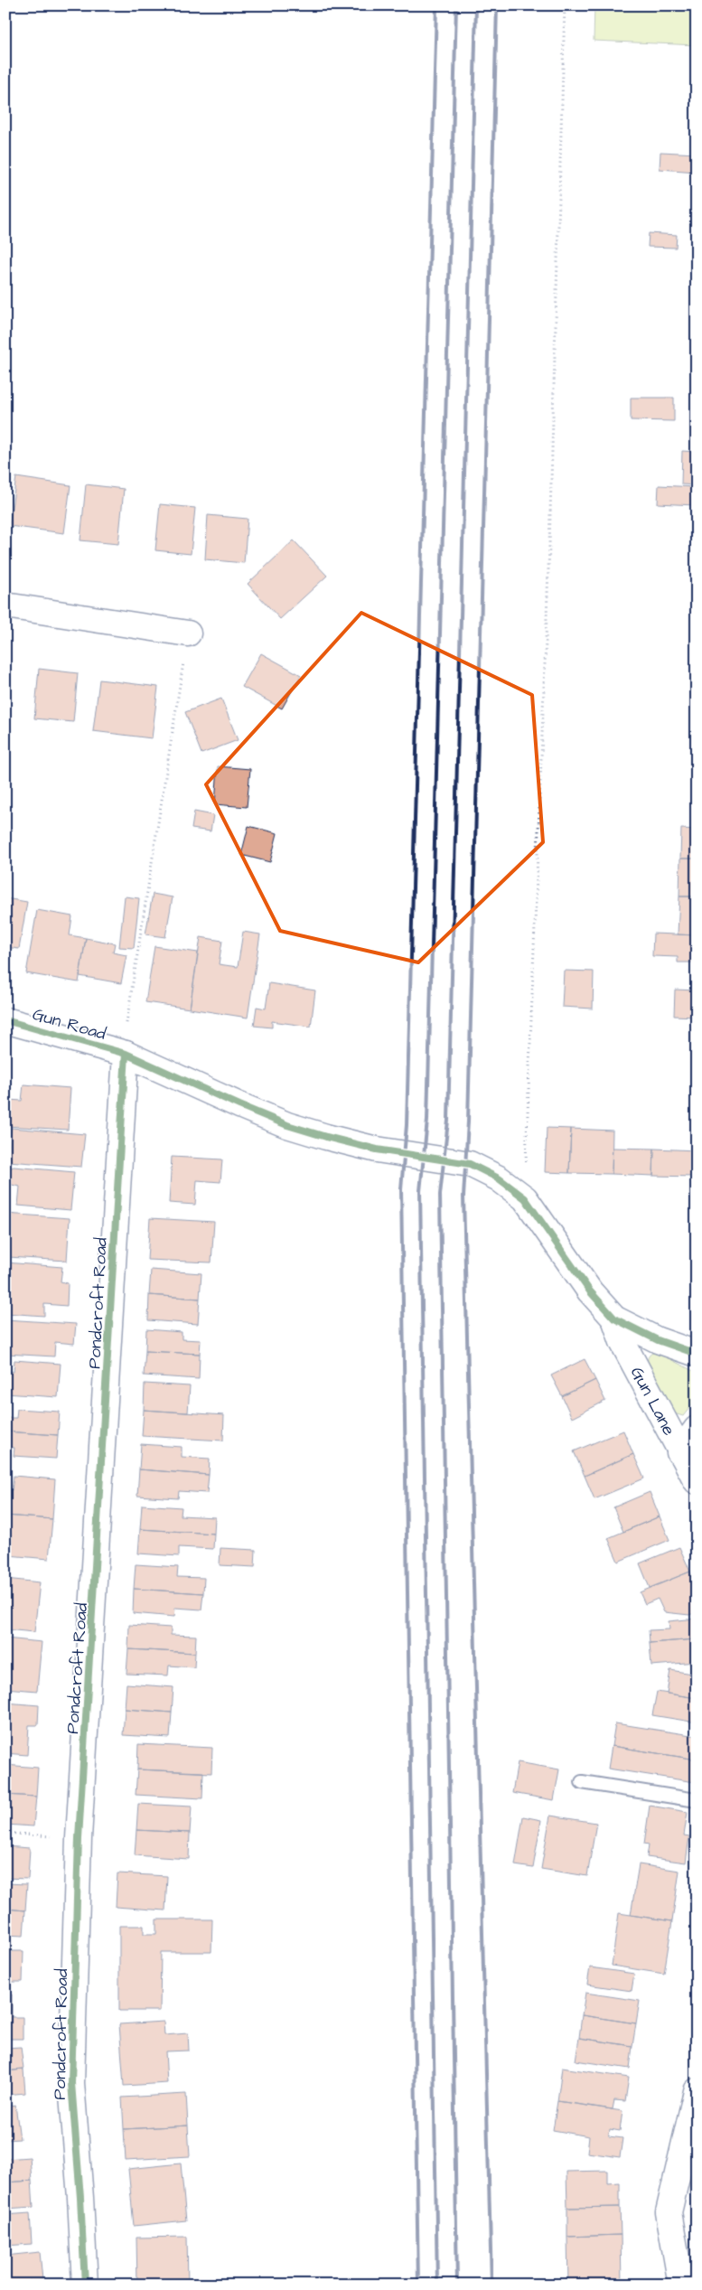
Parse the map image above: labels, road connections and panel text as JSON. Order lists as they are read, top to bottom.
{
  "streets": {
    "street": ["Gun Road", "Pondcroft Road", "Gun Lane"]
  },
  "crossings": [
    ["Gun Road", "Pondcroft Road"],
    ["Gun Road", "Gun Lane"]
  ]
}
